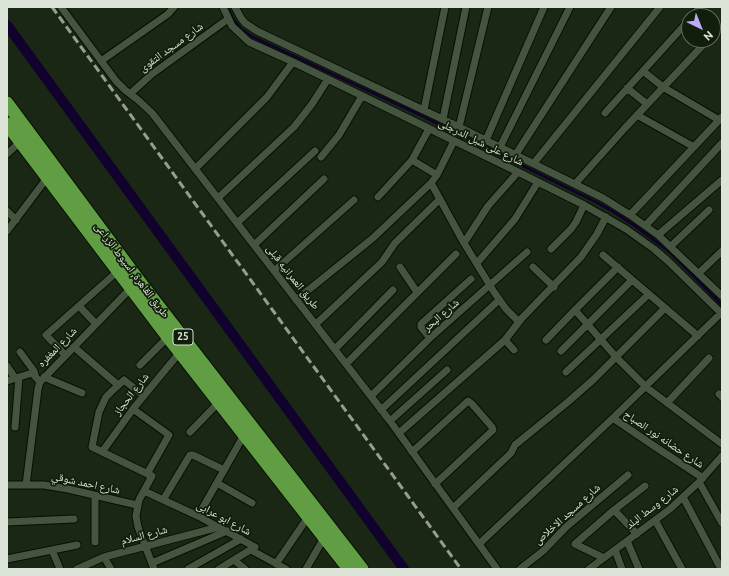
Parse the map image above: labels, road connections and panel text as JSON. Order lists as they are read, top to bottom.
{
  "streets": {
    "highway": ["طريق القاهرة, اسيوط الزراعى", "25"],
    "street": [
      "شارع مسجد التقوى",
      "شارع على شبل الدرجلى",
      "طريق العمرانيه قبلى",
      "شارع البحر",
      "شارع المغفره",
      "شارع الحجاز",
      "شارع حضانه نور الصباح",
      "شارع احمد شوقي",
      "شارع وسط البلد",
      "شارع مسجد الاخلاص",
      "شارع ابو عرابى",
      "شارع السلام"
    ]
  },
  "crossings": [
    ["شارع مسجد التقوى", "شارع على شبل الدرجلى"],
    ["شارع مسجد التقوى", "طريق العمرانيه قبلى"],
    ["طريق القاهرة, اسيوط الزراعى", "شارع المغفره"],
    ["طريق القاهرة, اسيوط الزراعى", "شارع الحجاز"],
    ["طريق العمرانيه قبلى", "شارع البحر"],
    ["شارع المغفره", "شارع احمد شوقي"],
    ["شارع حضانه نور الصباح", "شارع وسط البلد"],
    ["شارع ابو عرابى", "شارع السلام"]
  ],
  "north": "bottom right"
}
